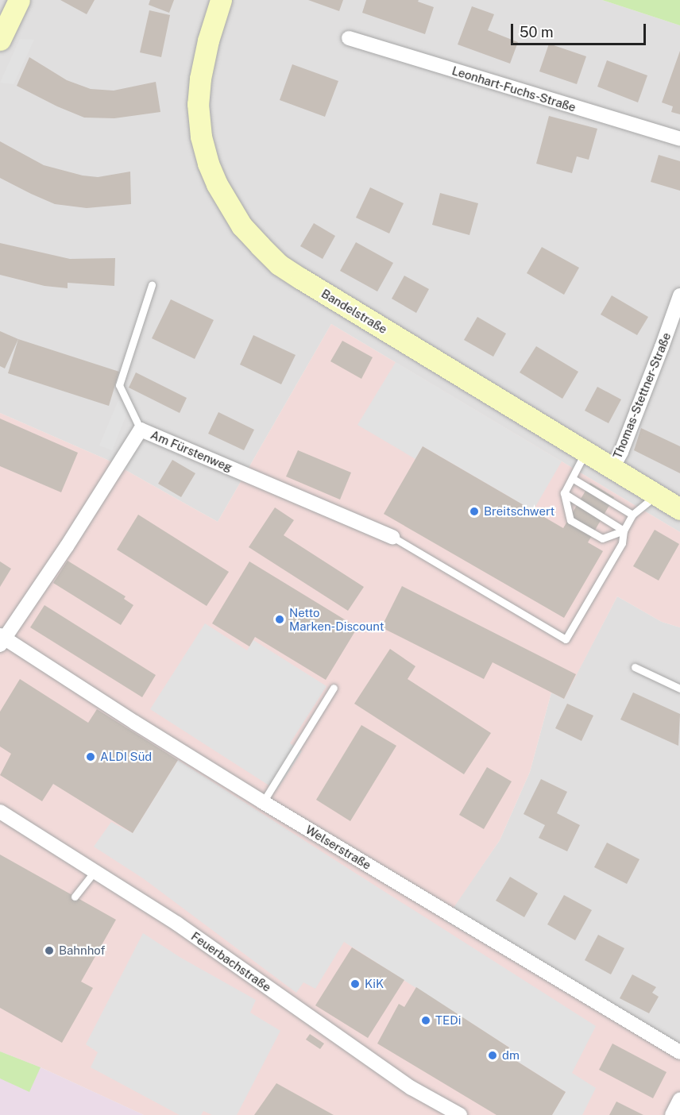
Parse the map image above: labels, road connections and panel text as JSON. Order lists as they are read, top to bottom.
{
  "streets": {
    "street": [
      "Leonhart-Fuchs-Straße",
      "Bandelstraße",
      "Thomas-Stettner-Straße",
      "Am Fürstenweg",
      "Welserstraße",
      "Feuerbachstraße"
    ]
  },
  "crossings": [
    ["Bandelstraße", "Thomas-Stettner-Straße"],
    ["Am Fürstenweg", "Welserstraße"]
  ],
  "places": [
    "Breitschwert",
    "Netto Marken-Discount",
    "ALDI Süd",
    "Bahnhof",
    "KiK",
    "TEDi",
    "dm"
  ],
  "scale_bar": "50 m"
}
